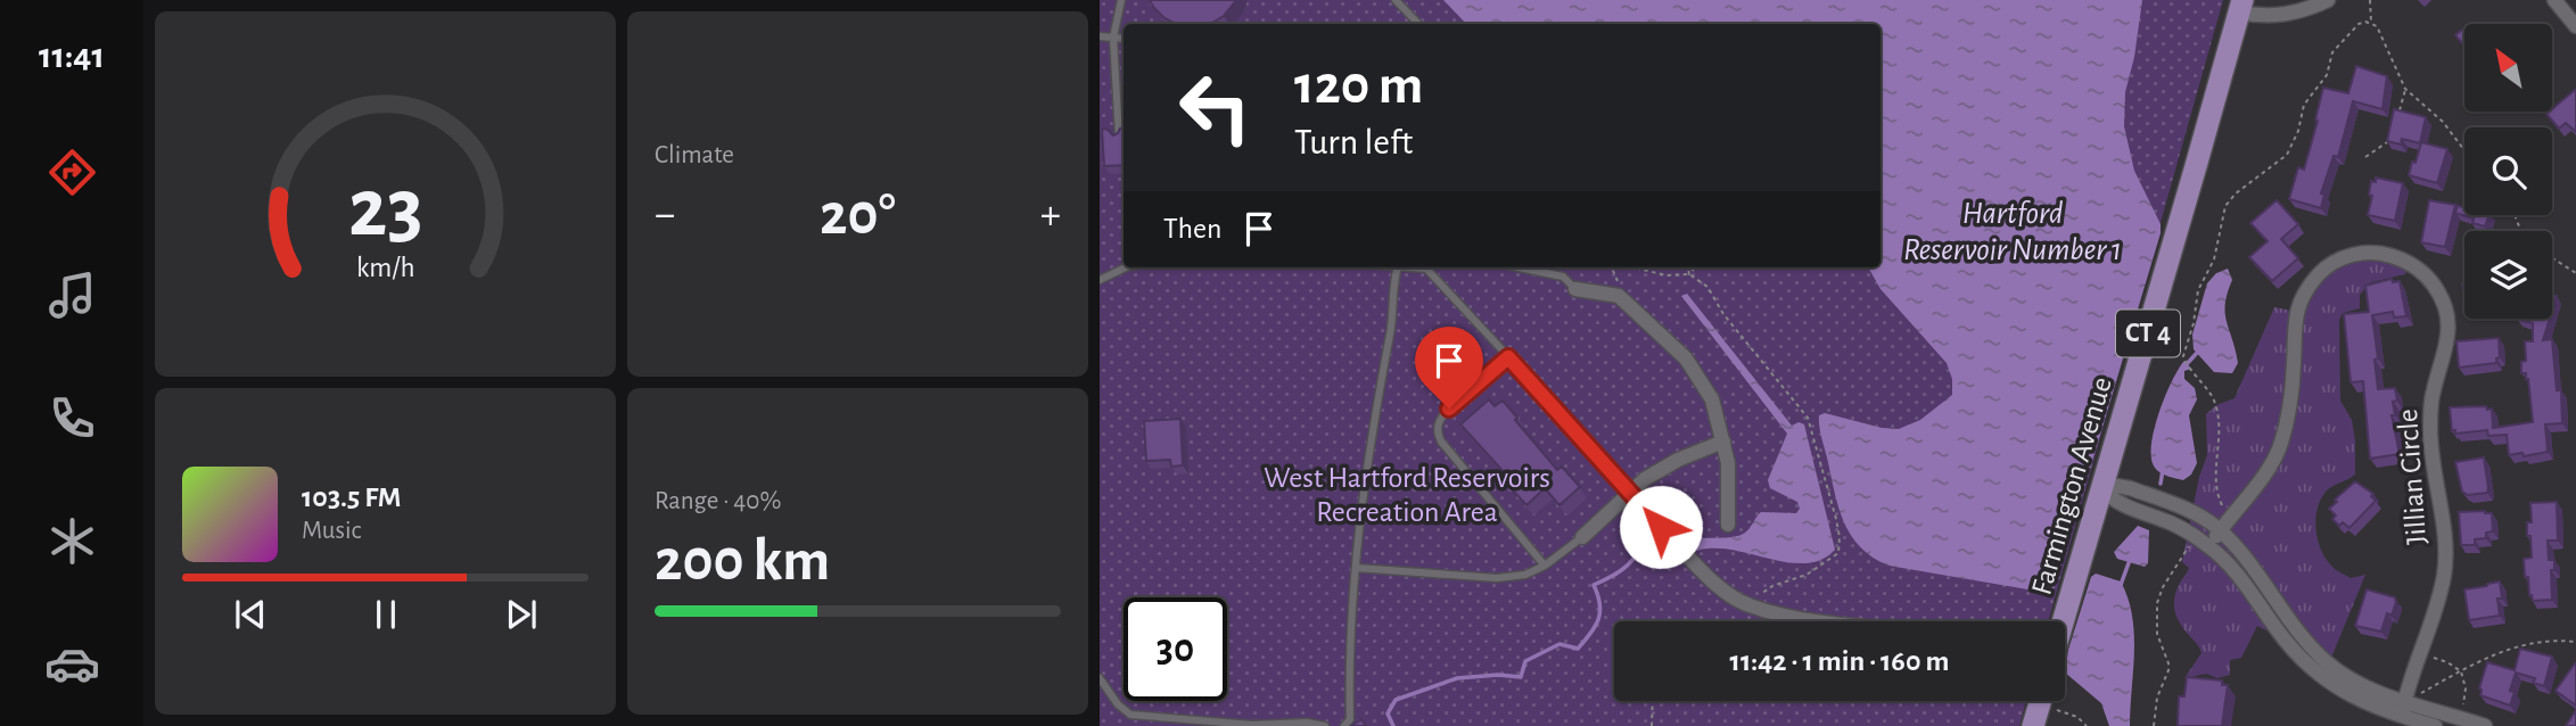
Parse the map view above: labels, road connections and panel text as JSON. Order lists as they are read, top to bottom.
{
  "streets": {
    "main road": ["CT 4", "Farmington Avenue"],
    "street": ["Jillian Circle"]
  },
  "water": ["Hartford Reservoir Number 1"],
  "parks": ["West Hartford Reservoirs Recreation Area"],
  "north": "top left",
  "page": {
    "tabs": "11:41",
    "tile": [
      "Climate",
      ["Range · 40%", "200 km"]
    ],
    "turn": ["120 m", "Turn left"],
    "heat": ["−", "20°", "+"],
    "then": "Then",
    "song": ["103.5 FM", "Music"],
    "limit": "30",
    "trip": "11:42 · 1 min · 160 m",
    "gauge": ["23", "km/h"]
  }
}
